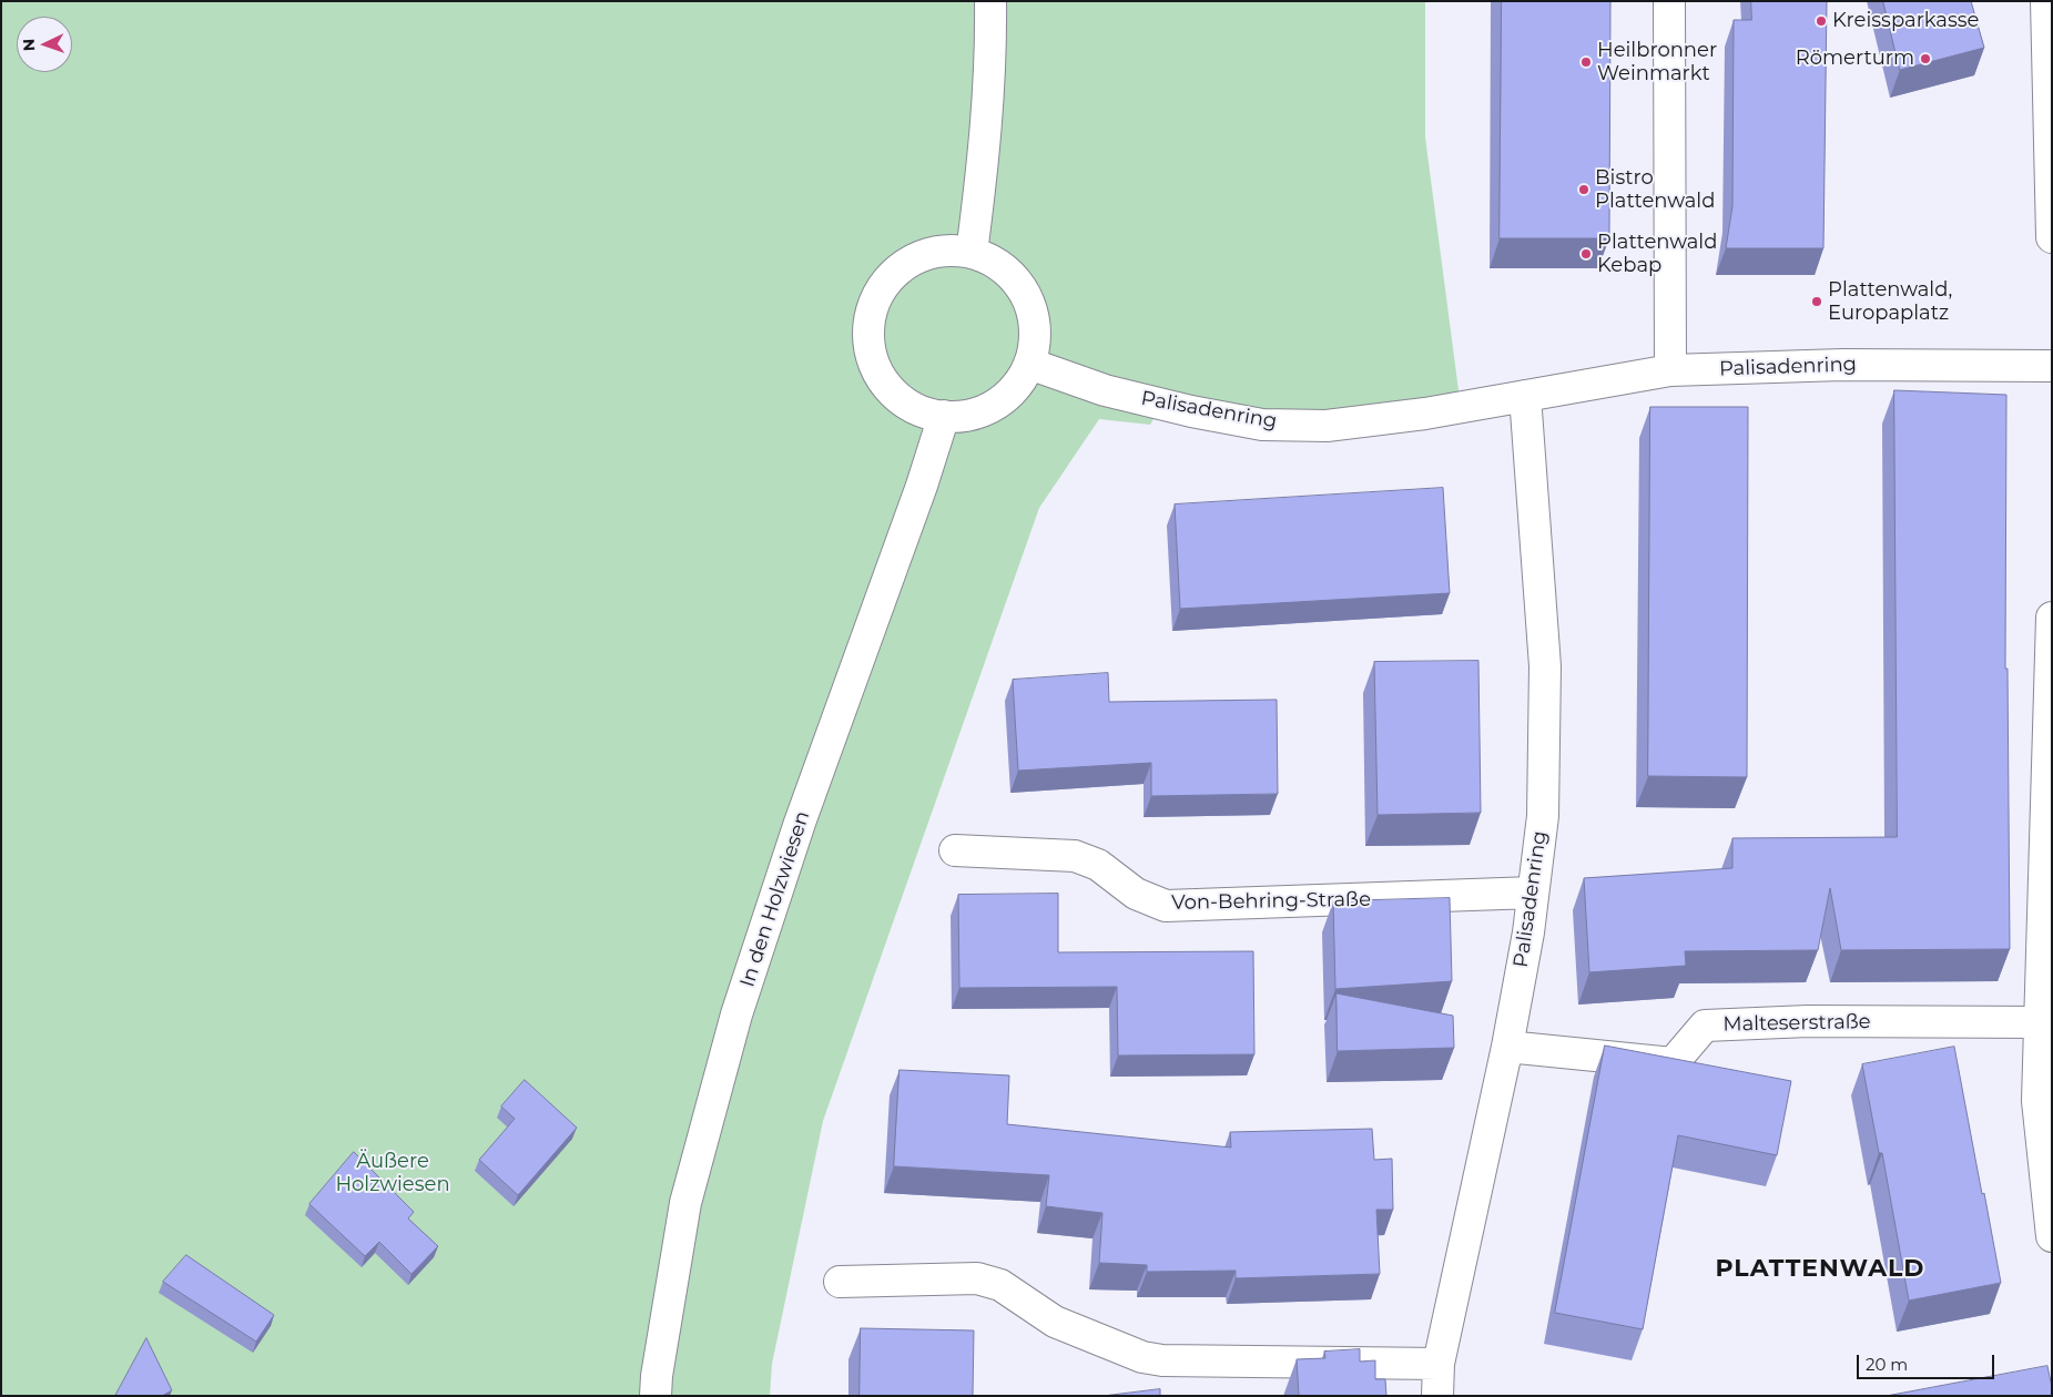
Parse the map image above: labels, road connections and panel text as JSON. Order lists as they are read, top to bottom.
{
  "streets": {
    "street": [
      "Palisadenring",
      "In den Holzwiesen",
      "Von-Behring-Straße",
      "Malteserstraße"
    ]
  },
  "crossings": [
    ["Palisadenring", "In den Holzwiesen"],
    ["Palisadenring", "Von-Behring-Straße"],
    ["Palisadenring", "Malteserstraße"]
  ],
  "districts": ["PLATTENWALD"],
  "parks": ["Äußere Holzwiesen"],
  "places": [
    "Kreissparkasse",
    "Römerturm",
    "Heilbronner Weinmarkt",
    "Bistro Plattenwald",
    "Plattenwald Kebap",
    "Plattenwald, Europaplatz"
  ],
  "scale_bar": "20 m",
  "north": "left"
}
